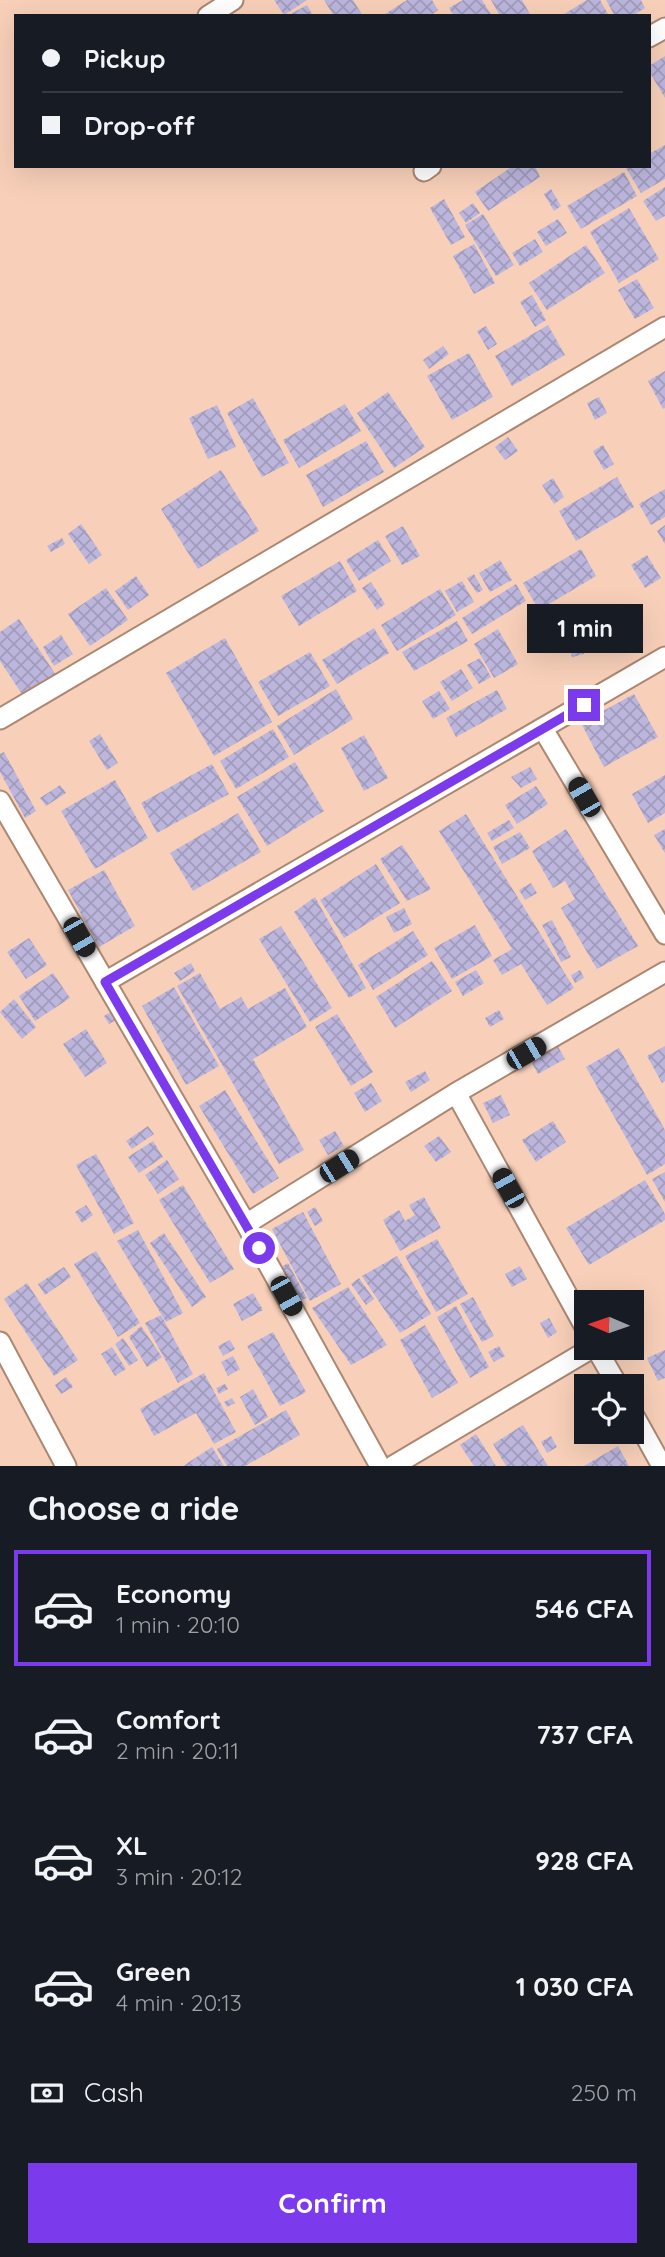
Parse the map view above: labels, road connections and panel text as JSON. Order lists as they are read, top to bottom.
{
  "north": "left",
  "page": {
    "banner": ["Pickup", "Drop-off"],
    "bubble": "1 min",
    "heading": "Choose a ride",
    "list": [
      {
        "name": "Economy",
        "note": "1 min · 20:10",
        "value": "546 CFA"
      },
      {
        "name": "Comfort",
        "note": "2 min · 20:11",
        "value": "737 CFA"
      },
      {
        "name": "XL",
        "note": "3 min · 20:12",
        "value": "928 CFA"
      },
      {
        "name": "Green",
        "note": "4 min · 20:13",
        "value": "1 030 CFA"
      }
    ],
    "pay": ["Cash", "250 m"],
    "buttons": "Confirm"
  }
}
